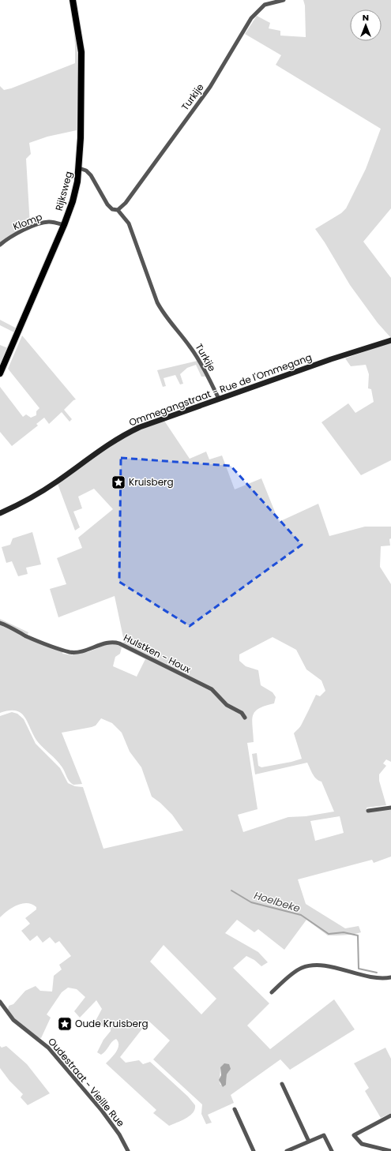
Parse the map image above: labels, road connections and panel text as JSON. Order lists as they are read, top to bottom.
{
  "streets": {
    "main road": ["Rijksweg", "Ommegangstraat - Rue de l'Ommegang"],
    "street": [
      "Turkije",
      "Klomp",
      "Hulstken - Houx",
      "Oudestraat - Vieille Rue"
    ]
  },
  "crossings": [
    ["Turkije", "Rijksweg"],
    ["Turkije", "Ommegangstraat - Rue de l'Ommegang"],
    ["Rijksweg", "Klomp"]
  ],
  "water": ["Hoelbeke"],
  "places": {
    "place": ["Kruisberg", "Oude Kruisberg"]
  },
  "north": "top"
}
